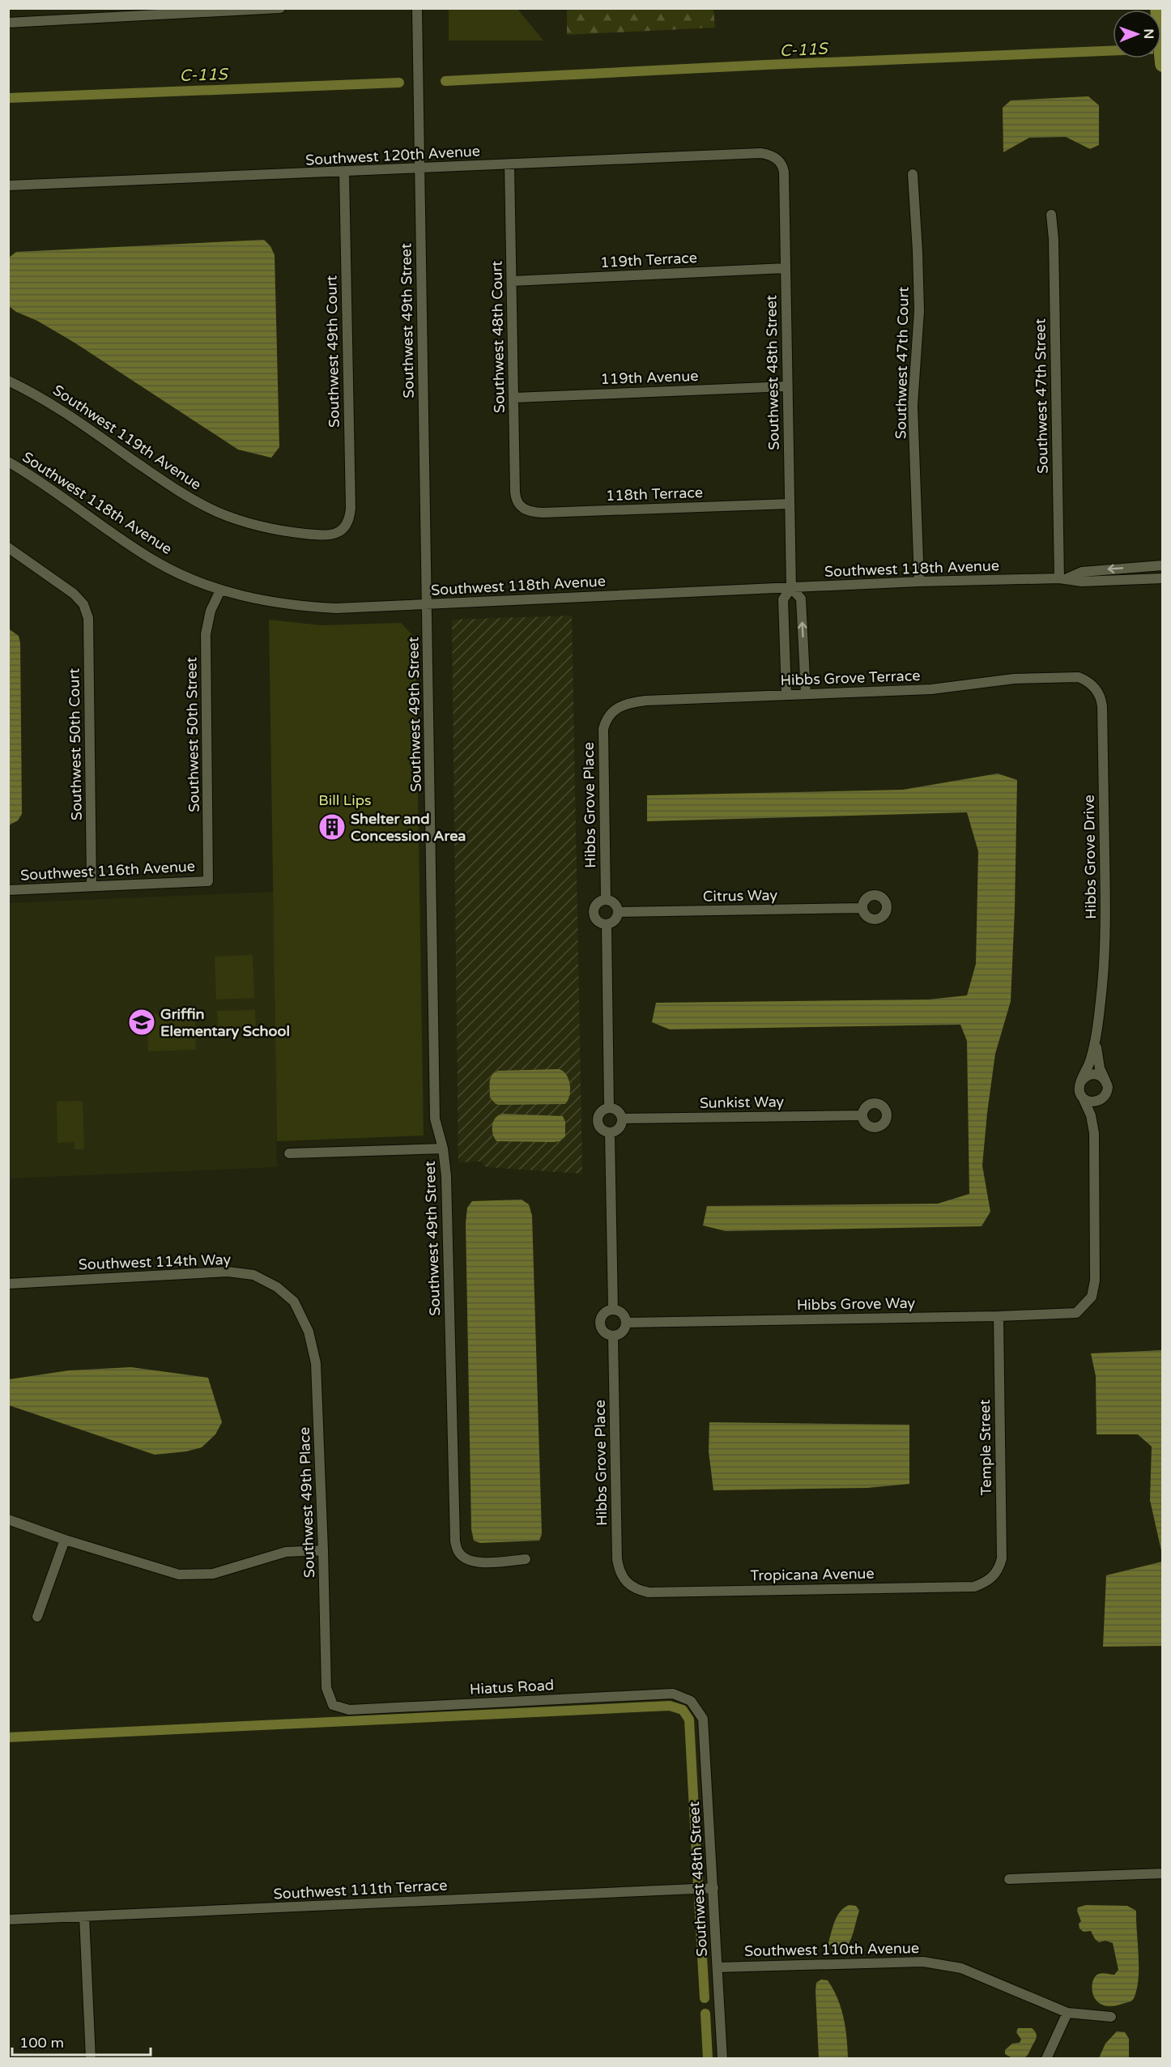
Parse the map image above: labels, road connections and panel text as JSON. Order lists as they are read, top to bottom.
{
  "streets": {
    "street": [
      "Southwest 120th Avenue",
      "119th Terrace",
      "Southwest 49th Street",
      "Southwest 48th Court",
      "Southwest 49th Court",
      "Southwest 47th Court",
      "Southwest 48th Street",
      "119th Avenue",
      "Southwest 47th Street",
      "Southwest 119th Avenue",
      "118th Terrace",
      "Southwest 118th Avenue",
      "Hibbs Grove Terrace",
      "Southwest 50th Street",
      "Southwest 50th Court",
      "Hibbs Grove Place",
      "Hibbs Grove Drive",
      "Southwest 116th Avenue",
      "Citrus Way",
      "Sunkist Way",
      "Southwest 114th Way",
      "Hibbs Grove Way",
      "Temple Street",
      "Southwest 49th Place",
      "Tropicana Avenue",
      "Hiatus Road",
      "Southwest 111th Terrace",
      "Southwest 110th Avenue"
    ]
  },
  "crossings": [
    ["Southwest 120th Avenue", "Southwest 49th Street"],
    ["Southwest 120th Avenue", "Southwest 48th Court"],
    ["Southwest 120th Avenue", "Southwest 49th Court"],
    ["Southwest 120th Avenue", "Southwest 48th Street"],
    ["119th Terrace", "Southwest 48th Court"],
    ["119th Terrace", "Southwest 48th Street"],
    ["Southwest 49th Street", "Southwest 118th Avenue"],
    ["Southwest 48th Court", "119th Avenue"],
    ["Southwest 48th Court", "118th Terrace"],
    ["Southwest 49th Court", "Southwest 119th Avenue"],
    ["Southwest 47th Court", "Southwest 118th Avenue"],
    ["Southwest 48th Street", "119th Avenue"],
    ["Southwest 48th Street", "118th Terrace"],
    ["Southwest 48th Street", "Southwest 118th Avenue"],
    ["Southwest 48th Street", "Hibbs Grove Terrace"],
    ["Southwest 48th Street", "Hiatus Road"],
    ["Southwest 48th Street", "Southwest 111th Terrace"],
    ["Southwest 48th Street", "Southwest 110th Avenue"],
    ["Southwest 47th Street", "Southwest 118th Avenue"],
    ["Southwest 118th Avenue", "Southwest 50th Street"],
    ["Hibbs Grove Terrace", "Hibbs Grove Place"],
    ["Hibbs Grove Terrace", "Hibbs Grove Drive"],
    ["Southwest 50th Street", "Southwest 116th Avenue"],
    ["Southwest 50th Court", "Southwest 116th Avenue"],
    ["Hibbs Grove Place", "Citrus Way"],
    ["Hibbs Grove Place", "Hibbs Grove Way"],
    ["Hibbs Grove Place", "Tropicana Avenue"],
    ["Southwest 114th Way", "Southwest 49th Place"],
    ["Hibbs Grove Way", "Temple Street"],
    ["Temple Street", "Tropicana Avenue"],
    ["Southwest 49th Place", "Hiatus Road"]
  ],
  "water": ["C-11S"],
  "parks": ["Bill Lips"],
  "places": {
    "building": ["Shelter and Concession Area"],
    "school or university": ["Griffin Elementary School"]
  },
  "scale_bar": "100 m",
  "north": "right"
}
